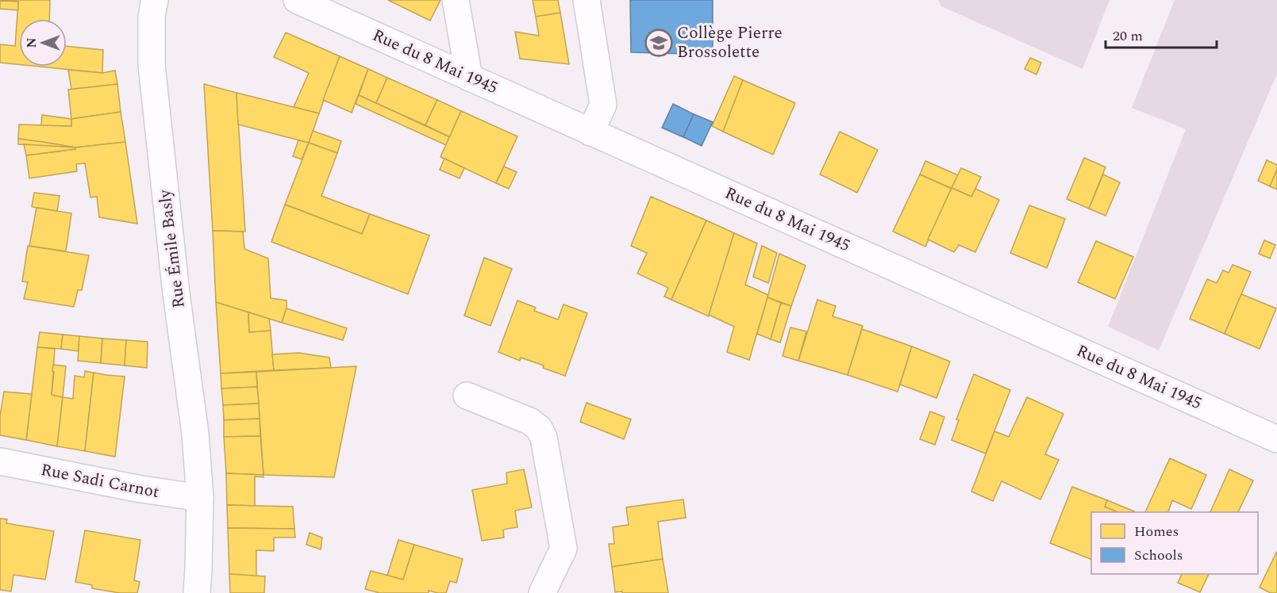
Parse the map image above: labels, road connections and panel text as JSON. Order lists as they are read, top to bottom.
{
  "streets": {
    "street": ["Rue du 8 Mai 1945", "Rue Émile Basly", "Rue Sadi Carnot"]
  },
  "crossings": [
    ["Rue Émile Basly", "Rue Sadi Carnot"]
  ],
  "places": {
    "school or university": ["Collège Pierre Brossolette"]
  },
  "legend": ["Homes", "Schools"],
  "scale_bar": "20 m",
  "north": "left"
}
